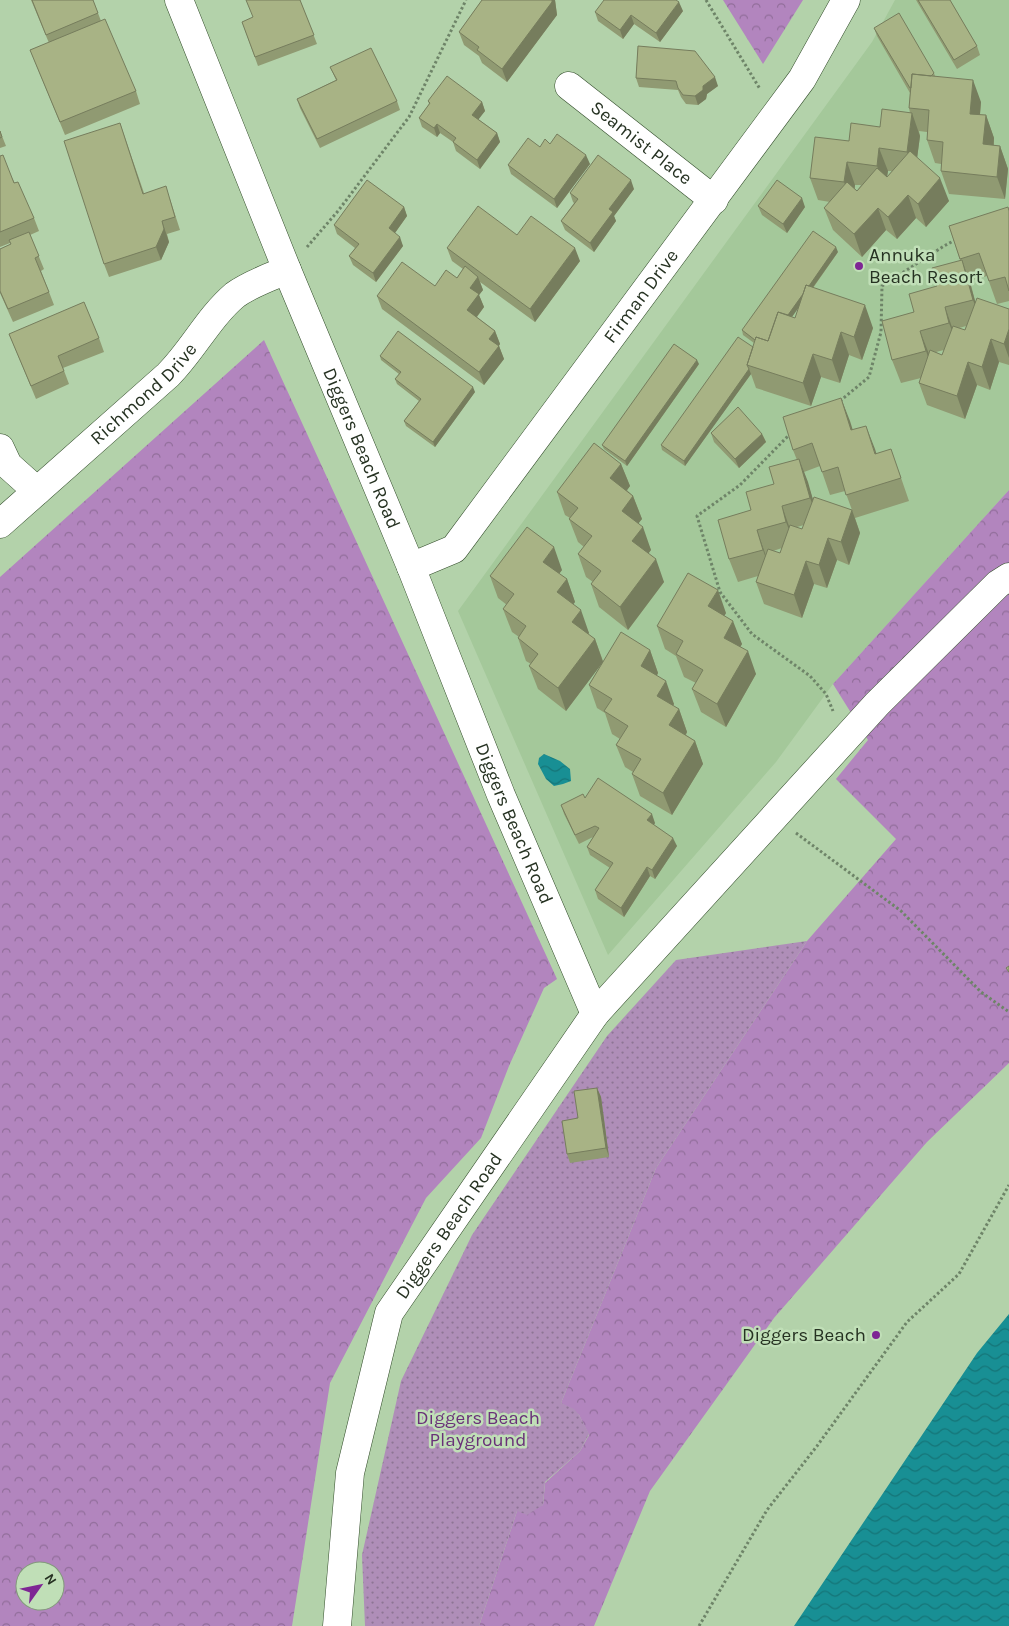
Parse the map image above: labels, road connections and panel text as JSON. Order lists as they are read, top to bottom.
{
  "streets": {
    "street": [
      "Seamist Place",
      "Firman Drive",
      "Richmond Drive",
      "Diggers Beach Road"
    ]
  },
  "crossings": [
    ["Seamist Place", "Firman Drive"],
    ["Firman Drive", "Diggers Beach Road"],
    ["Richmond Drive", "Diggers Beach Road"]
  ],
  "parks": ["Diggers Beach Playground"],
  "places": ["Annuka Beach Resort", "Diggers Beach"],
  "north": "top right"
}
